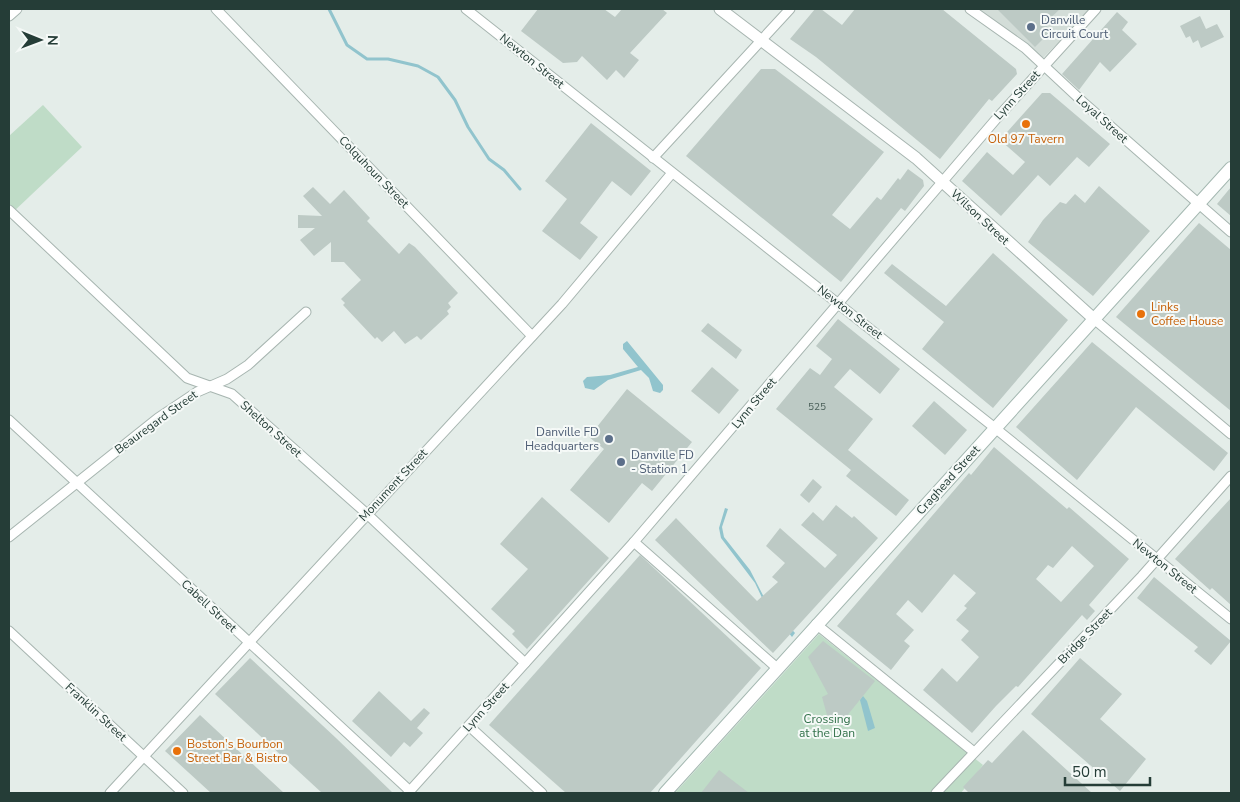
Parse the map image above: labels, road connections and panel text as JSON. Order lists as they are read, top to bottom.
{
  "streets": {
    "main road": ["Craghead Street"],
    "street": [
      "Newton Street",
      "Lynn Street",
      "Loyal Street",
      "Colquhoun Street",
      "Wilson Street",
      "Beauregard Street",
      "Shelton Street",
      "Monument Street",
      "Cabell Street",
      "Bridge Street",
      "Franklin Street"
    ]
  },
  "crossings": [
    ["Newton Street", "Lynn Street"],
    ["Newton Street", "Craghead Street"],
    ["Newton Street", "Monument Street"],
    ["Newton Street", "Bridge Street"],
    ["Lynn Street", "Loyal Street"],
    ["Lynn Street", "Wilson Street"],
    ["Lynn Street", "Shelton Street"],
    ["Lynn Street", "Cabell Street"],
    ["Loyal Street", "Craghead Street"],
    ["Colquhoun Street", "Monument Street"],
    ["Wilson Street", "Craghead Street"],
    ["Beauregard Street", "Shelton Street"],
    ["Beauregard Street", "Cabell Street"],
    ["Shelton Street", "Monument Street"],
    ["Monument Street", "Cabell Street"],
    ["Monument Street", "Franklin Street"]
  ],
  "parks": ["Crossing at the Dan"],
  "places": [
    "Danville Circuit Court",
    "Old 97 Tavern",
    "Links Coffee House",
    "Danville FD Headquarters",
    "Danville FD - Station 1",
    "Boston's Bourbon Street Bar & Bistro"
  ],
  "house_numbers": ["525"],
  "scale_bar": "50 m",
  "north": "right"
}
